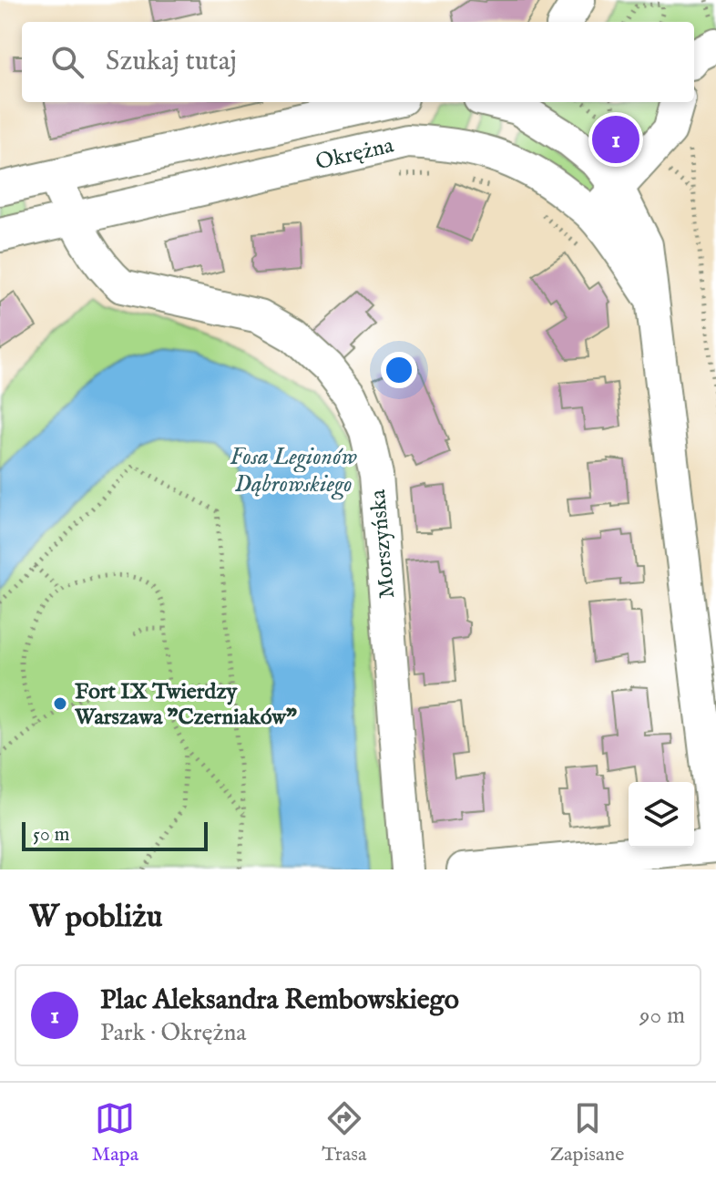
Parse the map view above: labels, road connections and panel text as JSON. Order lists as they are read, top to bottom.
{
  "streets": {
    "street": ["Okrężna", "Morszyńska"]
  },
  "crossings": [
    ["Okrężna", "Morszyńska"]
  ],
  "water": ["Fosa Legionów Dąbrowskiego"],
  "places": ["Fort IX Twierdzy Warszawa \"Czerniaków\""],
  "scale_bar": "50 m",
  "page": {
    "search": "Szukaj tutaj",
    "pins": "1",
    "scale": "50 m",
    "heading": "W pobliżu",
    "list": [
      {
        "mark": "1",
        "name": "Plac Aleksandra Rembowskiego",
        "note": "Park · Okrężna",
        "value": "90 m"
      }
    ],
    "nav": ["Mapa", "Trasa", "Zapisane"]
  }
}
